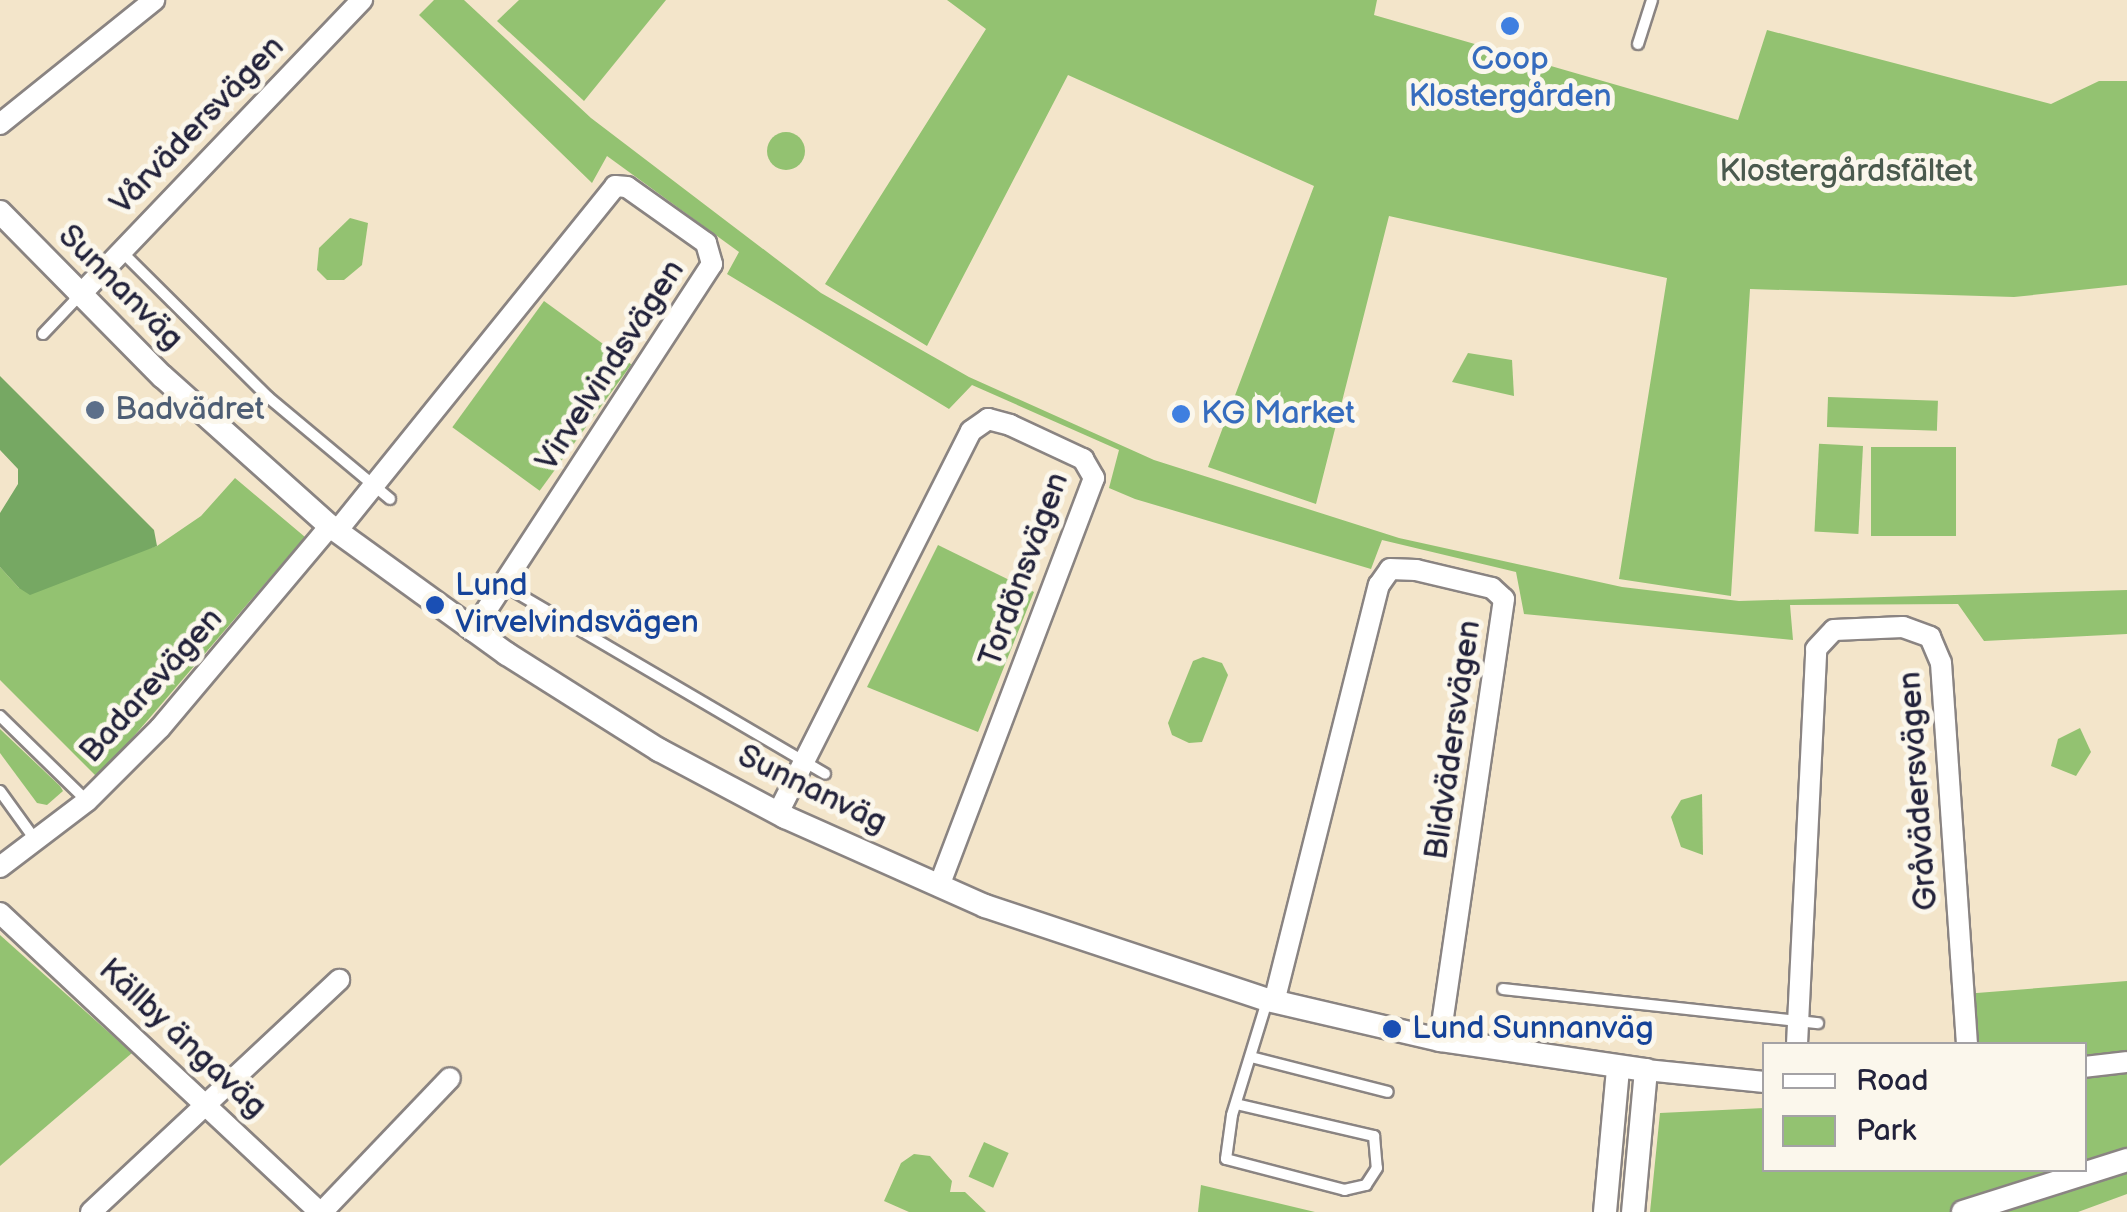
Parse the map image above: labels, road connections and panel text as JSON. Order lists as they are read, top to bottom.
{
  "streets": {
    "street": [
      "Vårvädersvägen",
      "Sunnanväg",
      "Virvelvindsvägen",
      "Tordönsvägen",
      "Badarevägen",
      "Blidvädersvägen",
      "Gråvädersvägen",
      "Källby ängaväg"
    ]
  },
  "crossings": [
    ["Vårvädersvägen", "Sunnanväg"],
    ["Sunnanväg", "Virvelvindsvägen"],
    ["Sunnanväg", "Tordönsvägen"],
    ["Sunnanväg", "Badarevägen"],
    ["Sunnanväg", "Blidvädersvägen"],
    ["Virvelvindsvägen", "Badarevägen"]
  ],
  "parks": ["Klostergårdsfältet"],
  "places": [
    "Coop Klostergården",
    "Badvädret",
    "KG Market",
    "Lund Virvelvindsvägen",
    "Lund Sunnanväg"
  ],
  "legend": ["Road", "Park"]
}
